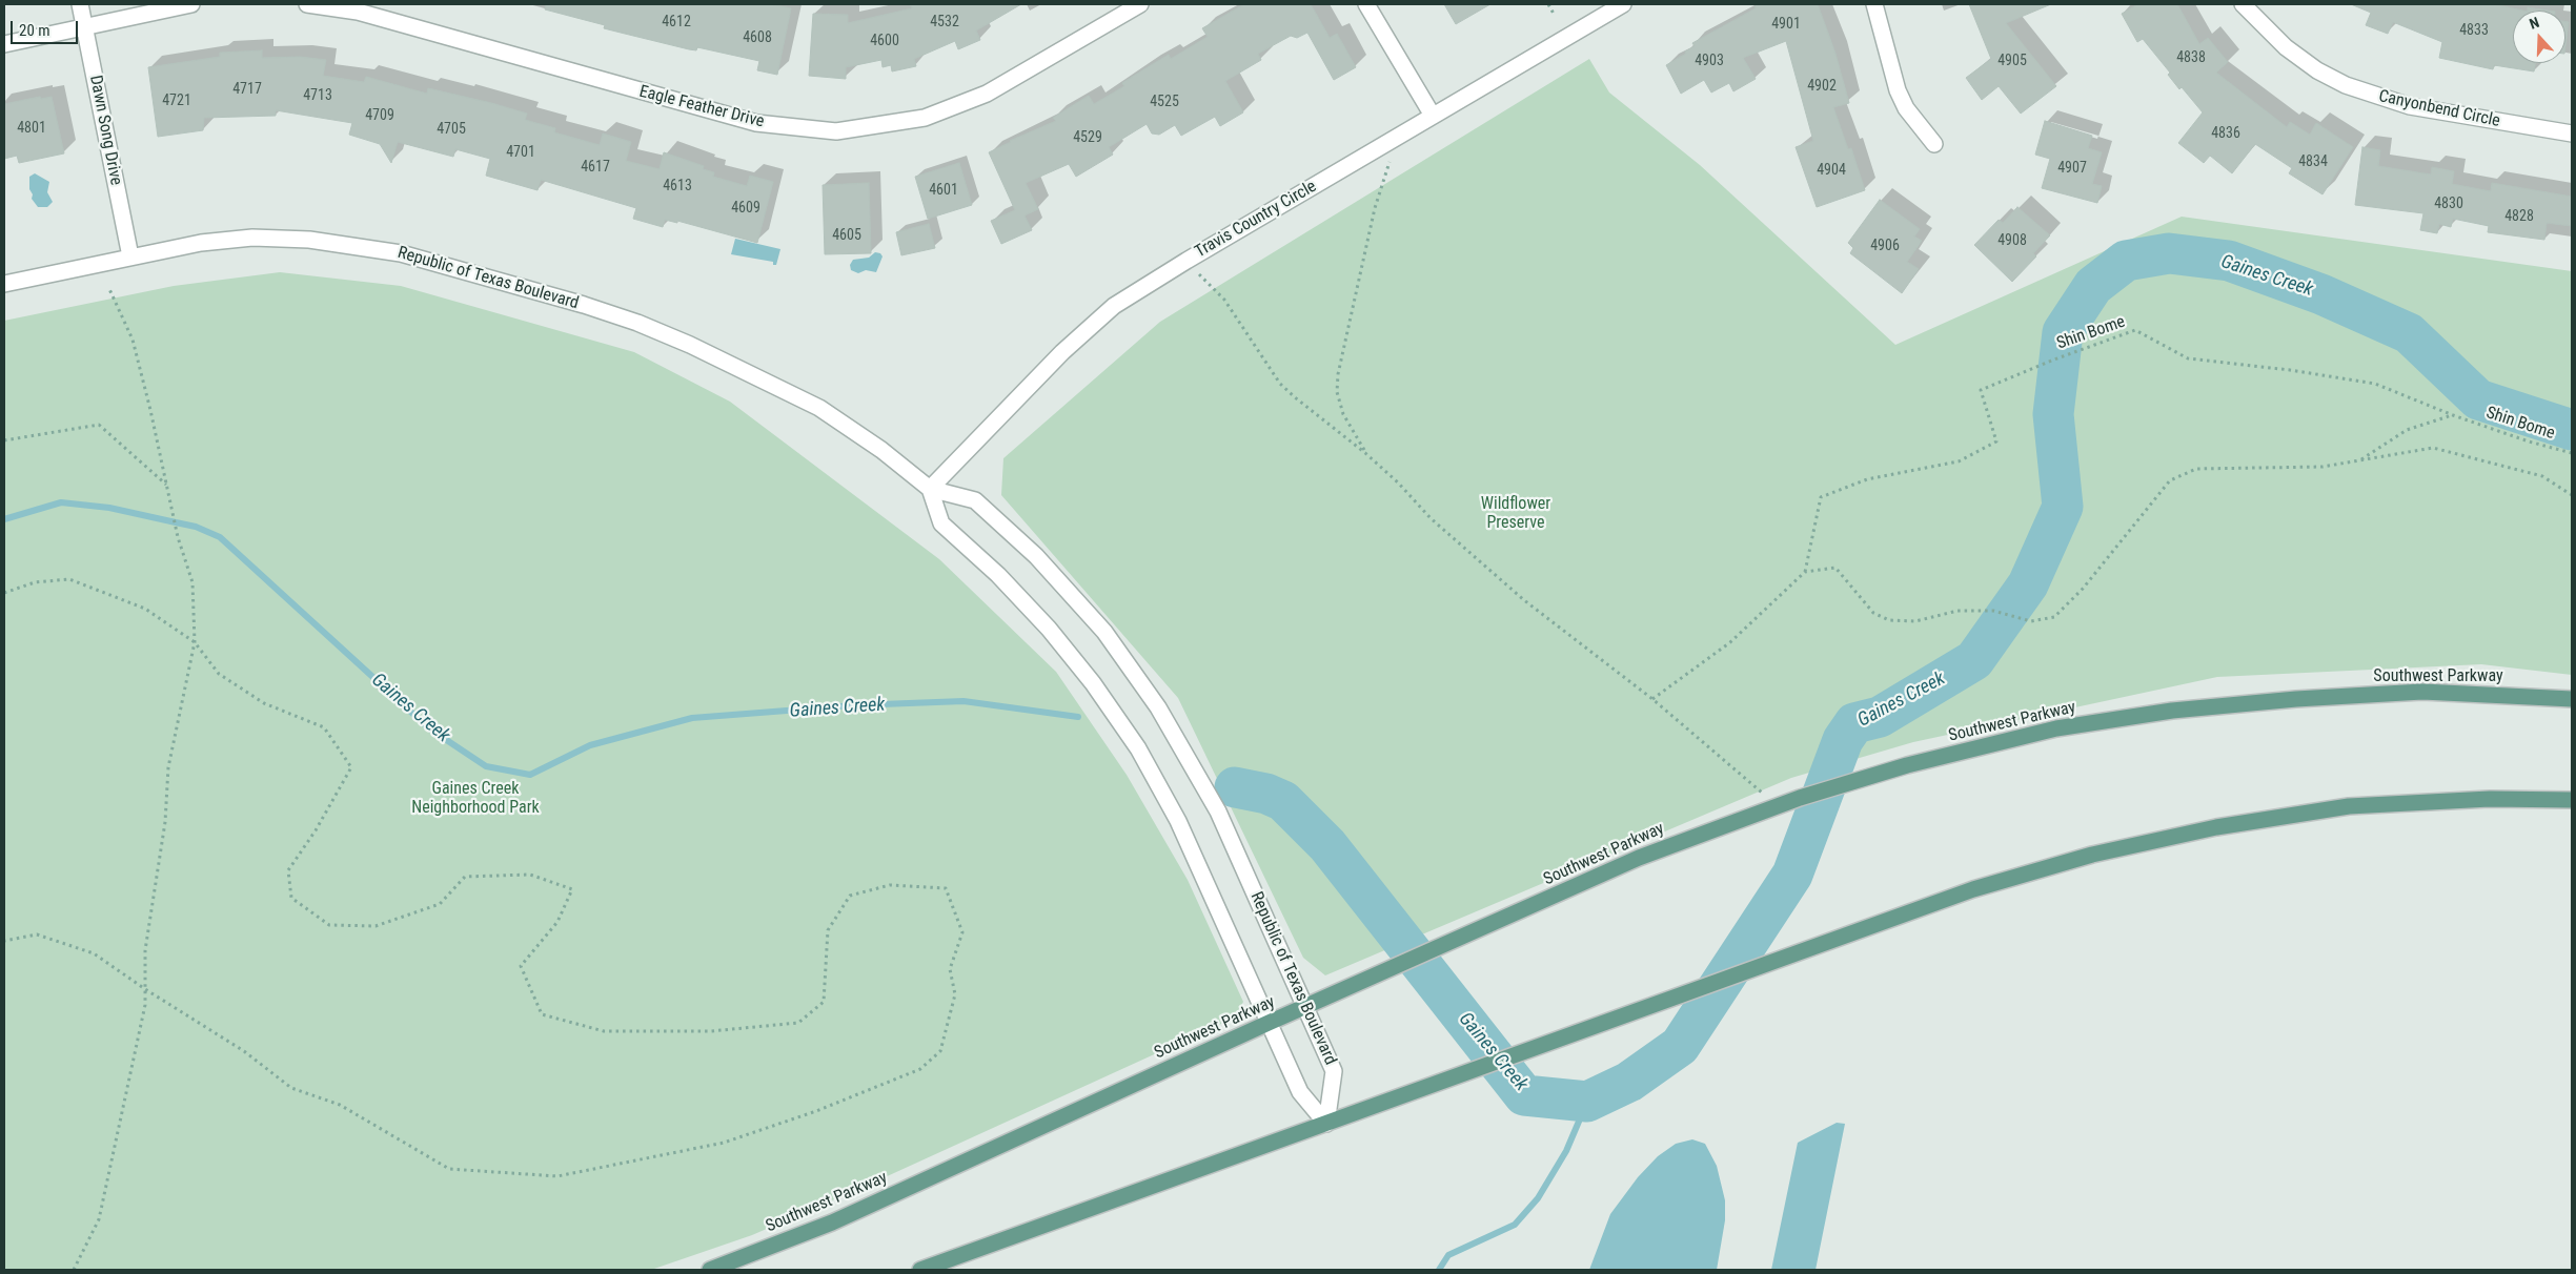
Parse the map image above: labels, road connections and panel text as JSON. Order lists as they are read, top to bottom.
{
  "streets": {
    "main road": ["Southwest Parkway"],
    "street": [
      "Eagle Feather Drive",
      "Canyonbend Circle",
      "Dawn Song Drive",
      "Travis Country Circle",
      "Republic of Texas Boulevard"
    ],
    "path": ["Shin Bome"]
  },
  "crossings": [
    ["Dawn Song Drive", "Republic of Texas Boulevard"],
    ["Travis Country Circle", "Republic of Texas Boulevard"],
    ["Republic of Texas Boulevard", "Southwest Parkway"]
  ],
  "water": ["Gaines Creek"],
  "parks": ["Wildflower Preserve", "Gaines Creek Neighborhood Park"],
  "house_numbers": [
    "4612",
    "4532",
    "4901",
    "4833",
    "4608",
    "4600",
    "4838",
    "4903",
    "4905",
    "4902",
    "4717",
    "4713",
    "4721",
    "4525",
    "4709",
    "4801",
    "4705",
    "4836",
    "4529",
    "4701",
    "4834",
    "4617",
    "4907",
    "4904",
    "4613",
    "4601",
    "4830",
    "4609",
    "4828",
    "4605",
    "4908",
    "4906"
  ],
  "scale_bar": "20 m",
  "north": "top"
}
